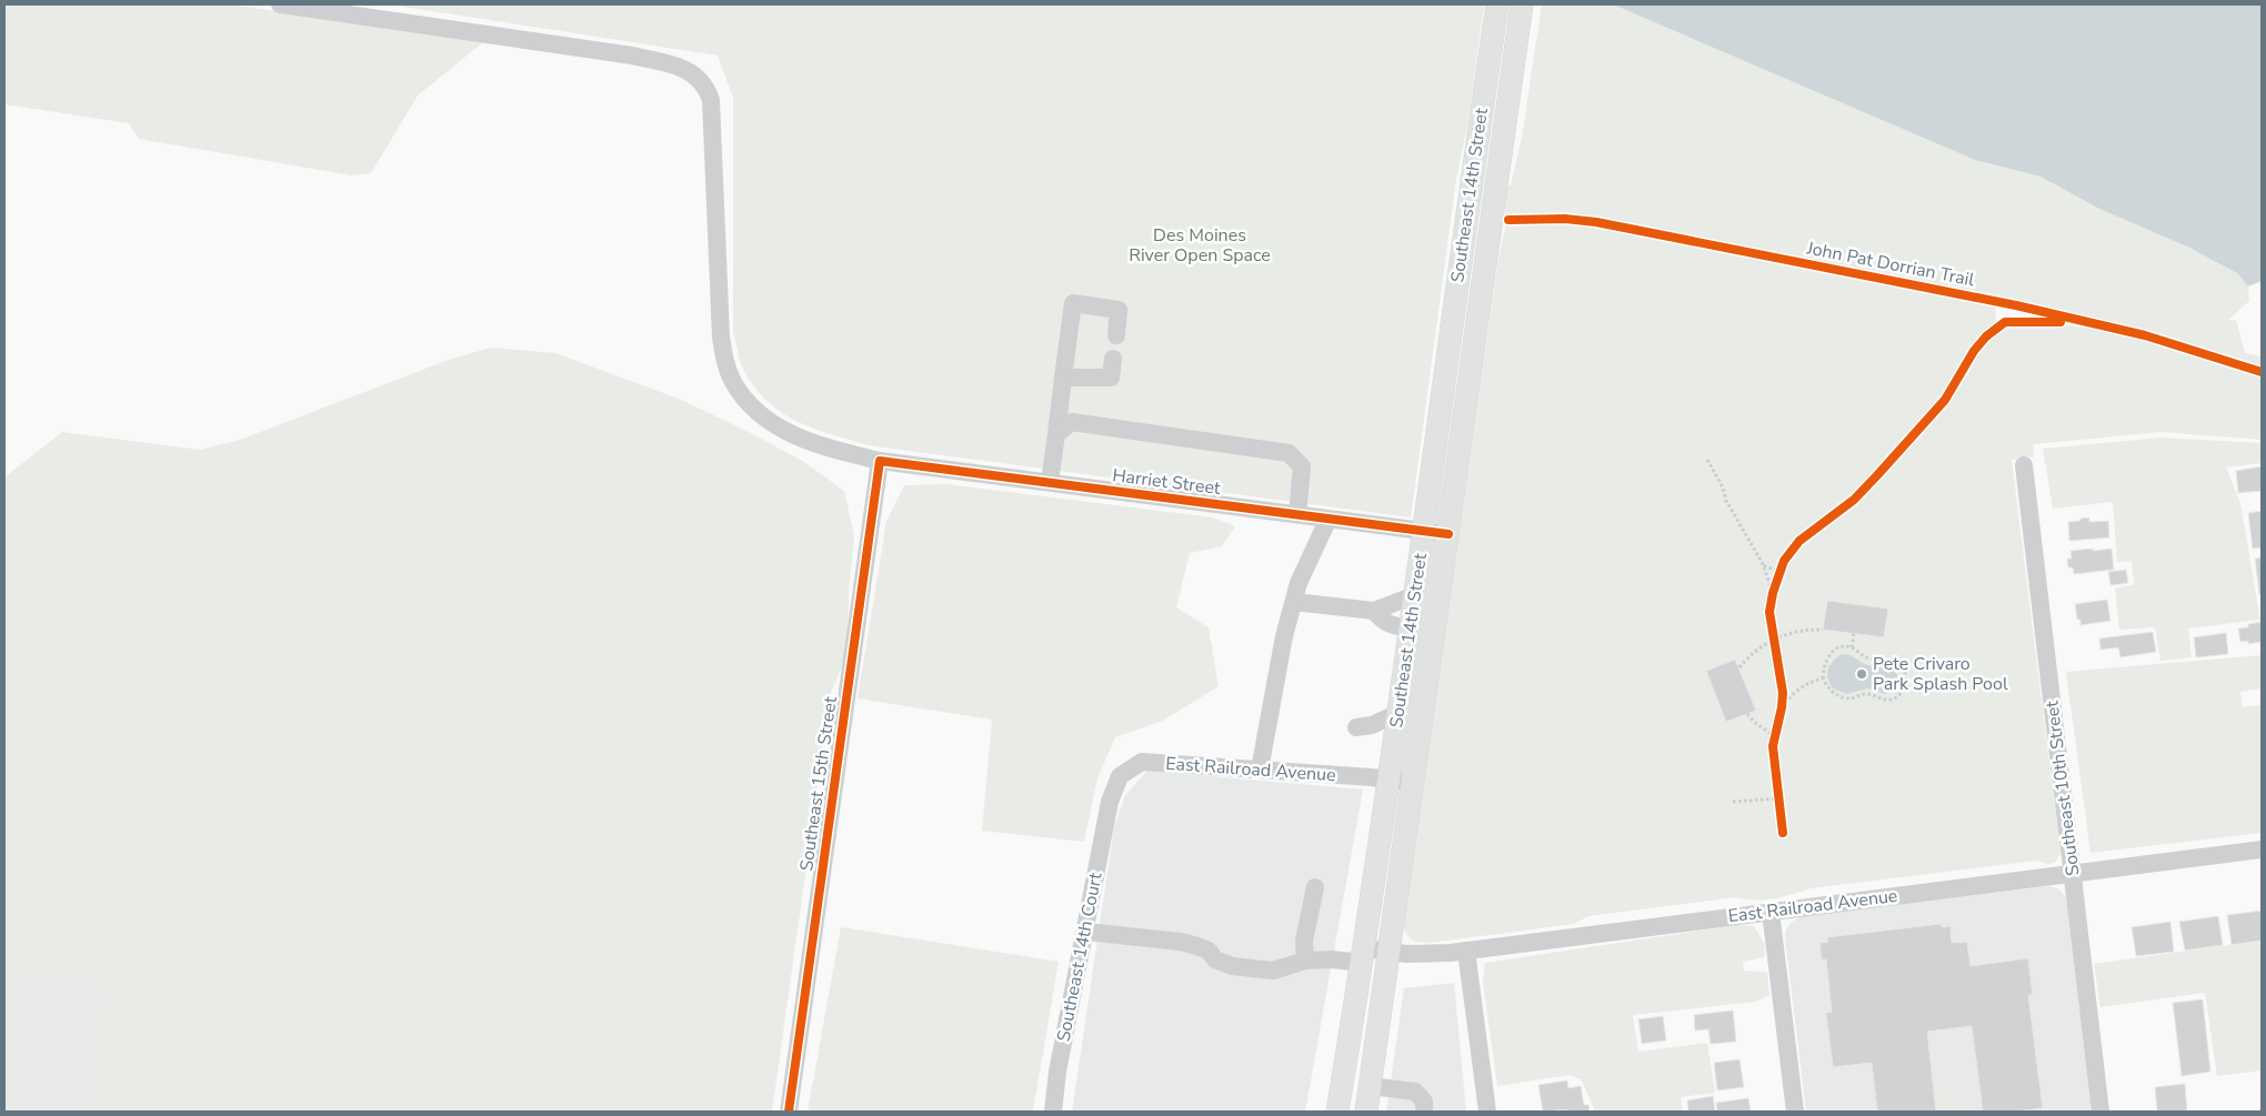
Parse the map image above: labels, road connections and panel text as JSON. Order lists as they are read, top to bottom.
{
  "streets": {
    "main road": ["Southeast 14th Street"],
    "street": [
      "Harriet Street",
      "East Railroad Avenue",
      "Southeast 15th Street",
      "Southeast 10th Street",
      "Southeast 14th Court"
    ],
    "cycle path": ["John Pat Dorrian Trail"]
  },
  "crossings": [
    ["Southeast 14th Street", "Harriet Street"],
    ["Southeast 14th Street", "East Railroad Avenue"],
    ["Harriet Street", "Southeast 15th Street"],
    ["East Railroad Avenue", "Southeast 10th Street"],
    ["East Railroad Avenue", "Southeast 14th Court"]
  ],
  "parks": ["Des Moines River Open Space"],
  "places": ["Pete Crivaro Park Splash Pool"]
}
